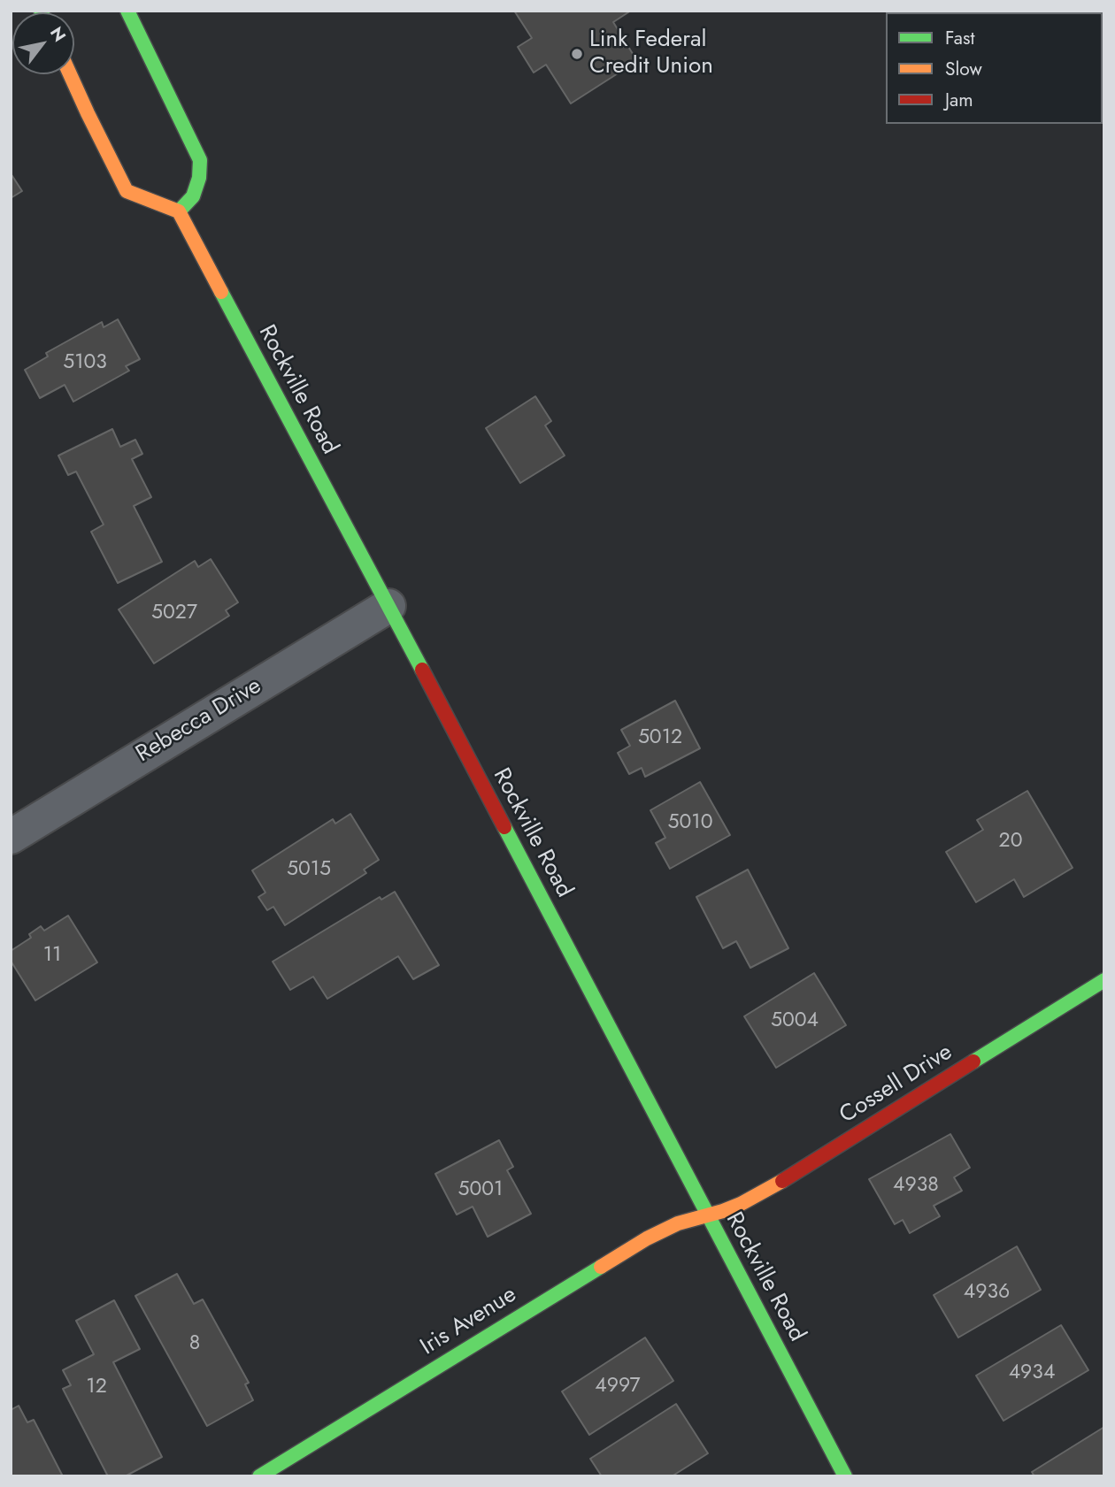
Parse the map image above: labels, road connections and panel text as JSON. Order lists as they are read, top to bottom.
{
  "streets": {
    "main road": ["Rockville Road", "Cossell Drive", "Iris Avenue"],
    "street": ["Rebecca Drive"]
  },
  "crossings": [
    ["Rockville Road", "Rebecca Drive"],
    ["Rockville Road", "Cossell Drive"],
    ["Rockville Road", "Iris Avenue"],
    ["Cossell Drive", "Iris Avenue"]
  ],
  "places": ["Link Federal Credit Union"],
  "house_numbers": [
    "5103",
    "5027",
    "5012",
    "5010",
    "20",
    "5015",
    "11",
    "5004",
    "4938",
    "5001",
    "4936",
    "8",
    "4934",
    "4997",
    "12"
  ],
  "legend": ["Fast", "Slow", "Jam"],
  "north": "top right"
}
